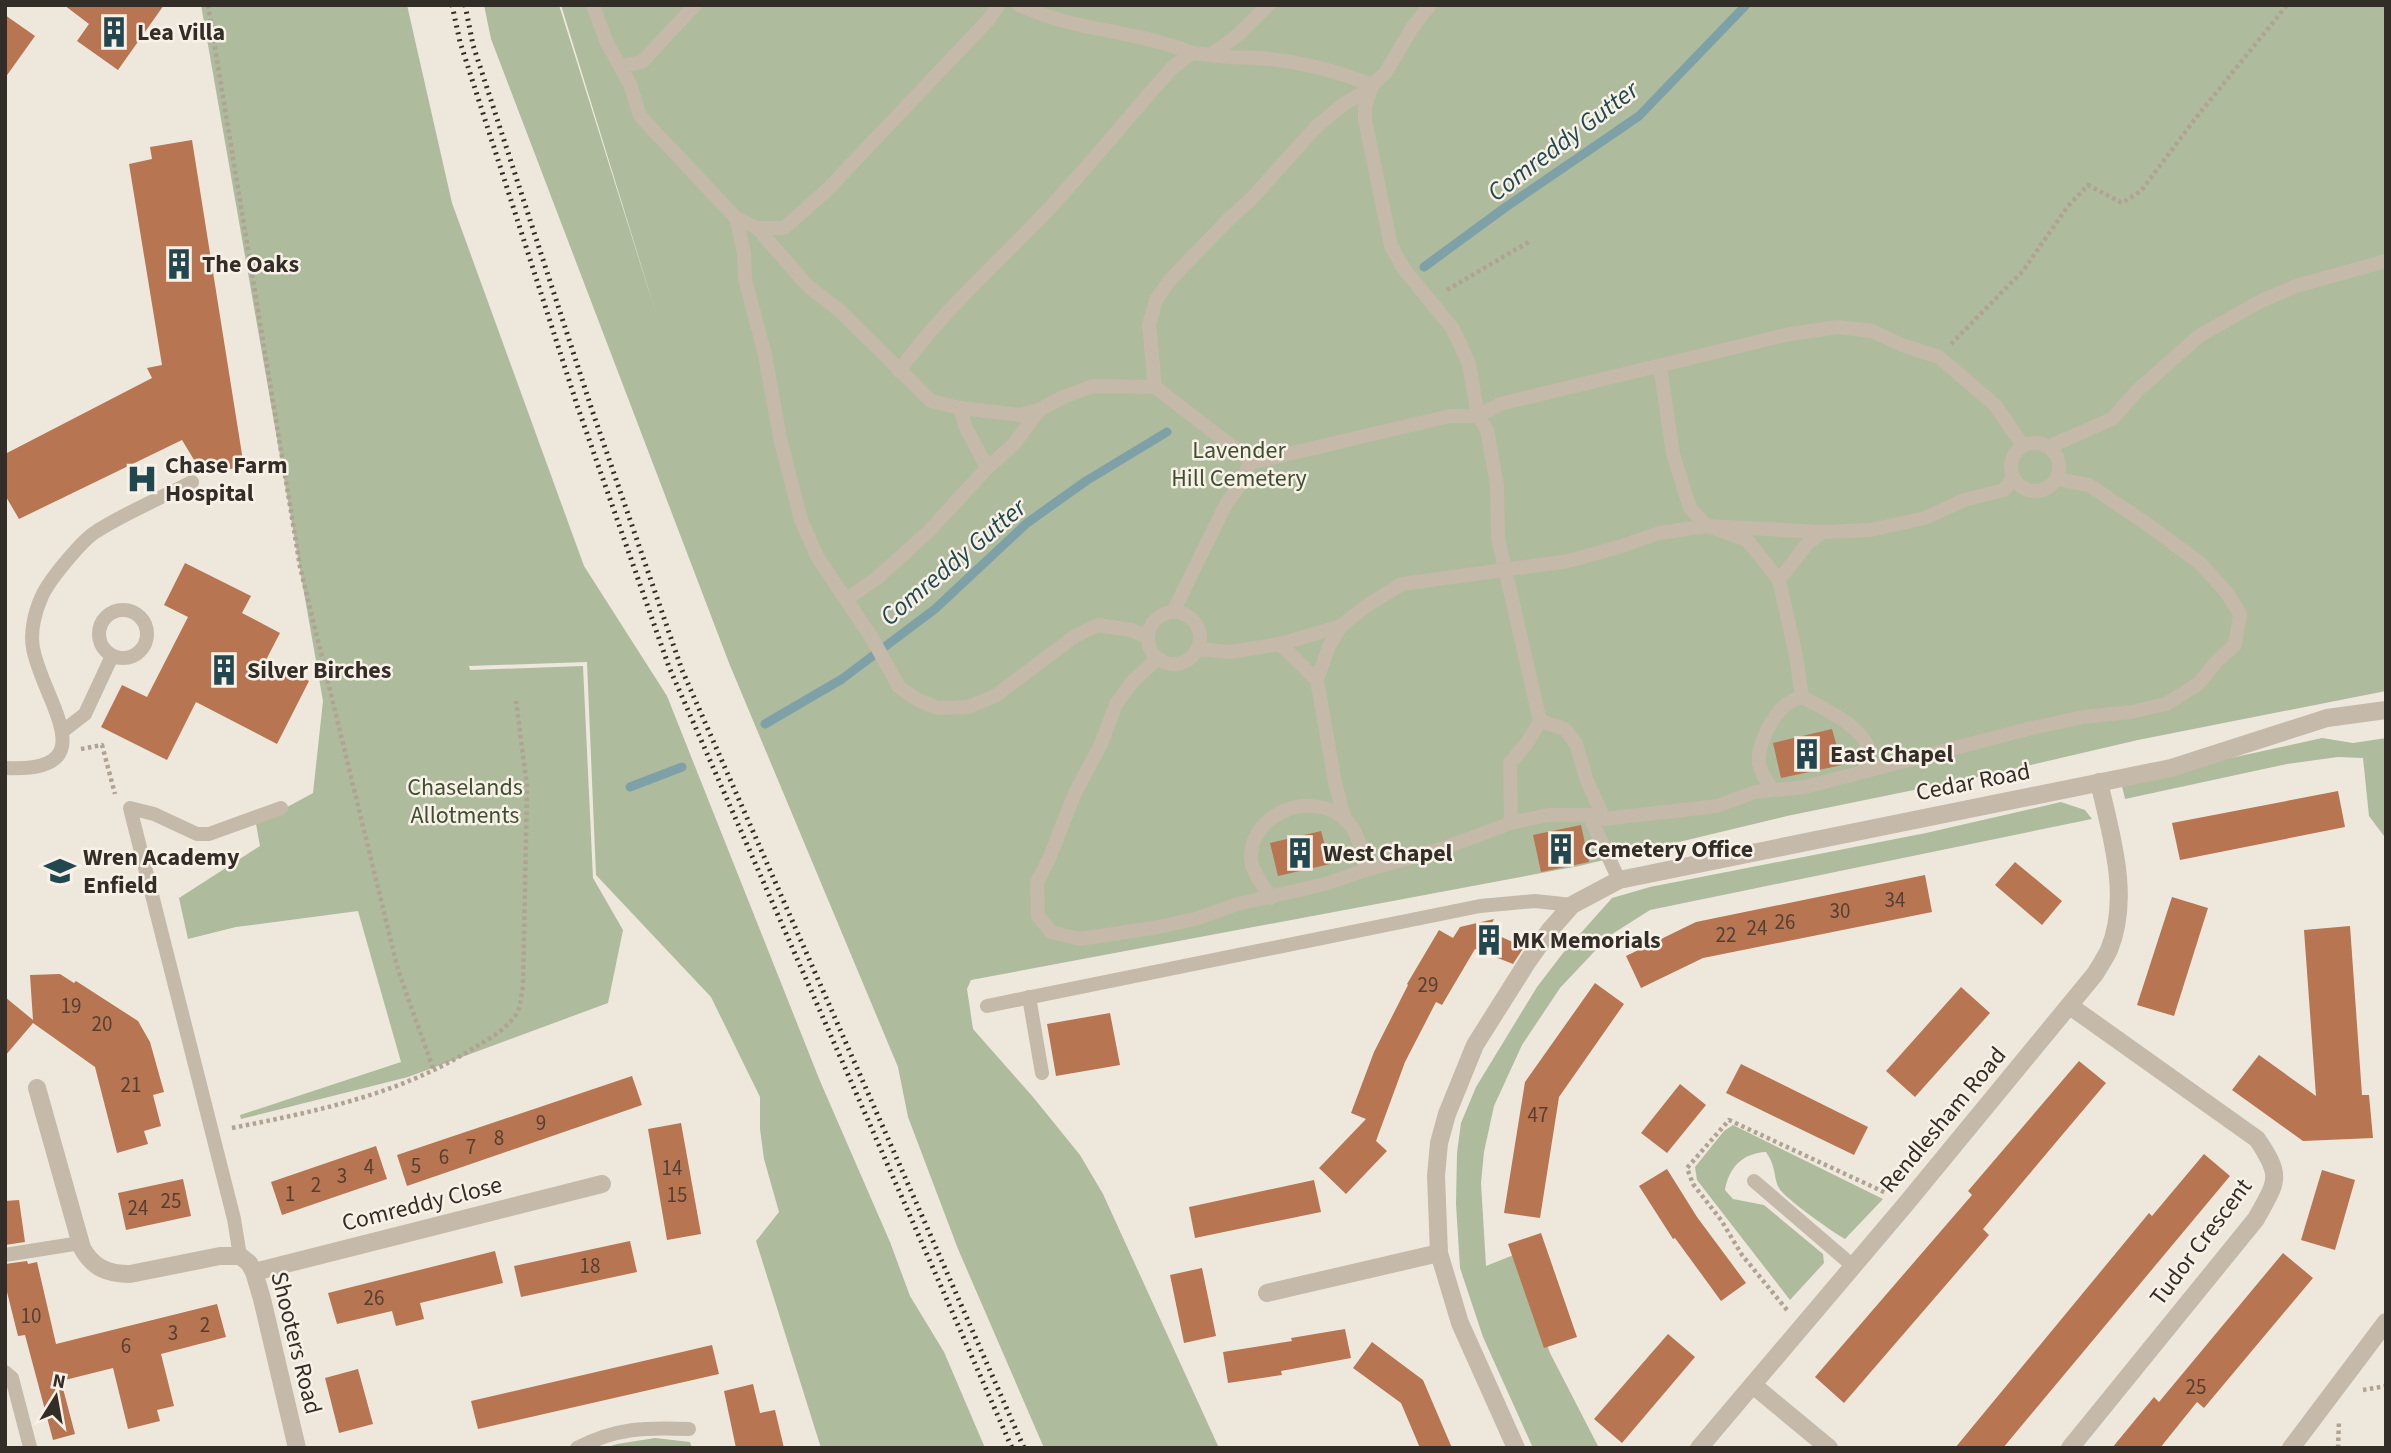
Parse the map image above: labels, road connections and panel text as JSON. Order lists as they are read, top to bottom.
{
  "streets": {
    "street": [
      "Cedar Road",
      "Rendlesham Road",
      "Comreddy Close",
      "Tudor Crescent",
      "Shooters Road"
    ]
  },
  "crossings": [
    ["Cedar Road", "Rendlesham Road"],
    ["Rendlesham Road", "Tudor Crescent"],
    ["Comreddy Close", "Shooters Road"]
  ],
  "water": ["Comreddy Gutter"],
  "parks": ["Lavender Hill Cemetery", "Chaselands Allotments"],
  "places": {
    "building": [
      "Lea Villa",
      "The Oaks",
      "Silver Birches",
      "East Chapel",
      "Cemetery Office",
      "West Chapel",
      "MK Memorials"
    ],
    "hospital": ["Chase Farm Hospital"],
    "school or university": ["Wren Academy Enfield"]
  },
  "house_numbers": [
    "34",
    "30",
    "26",
    "24",
    "22",
    "29",
    "19",
    "20",
    "21",
    "47",
    "9",
    "8",
    "7",
    "6",
    "5",
    "4",
    "14",
    "3",
    "2",
    "1",
    "15",
    "25",
    "24",
    "18",
    "26",
    "10",
    "2",
    "3",
    "6",
    "25"
  ],
  "north": "top"
}
